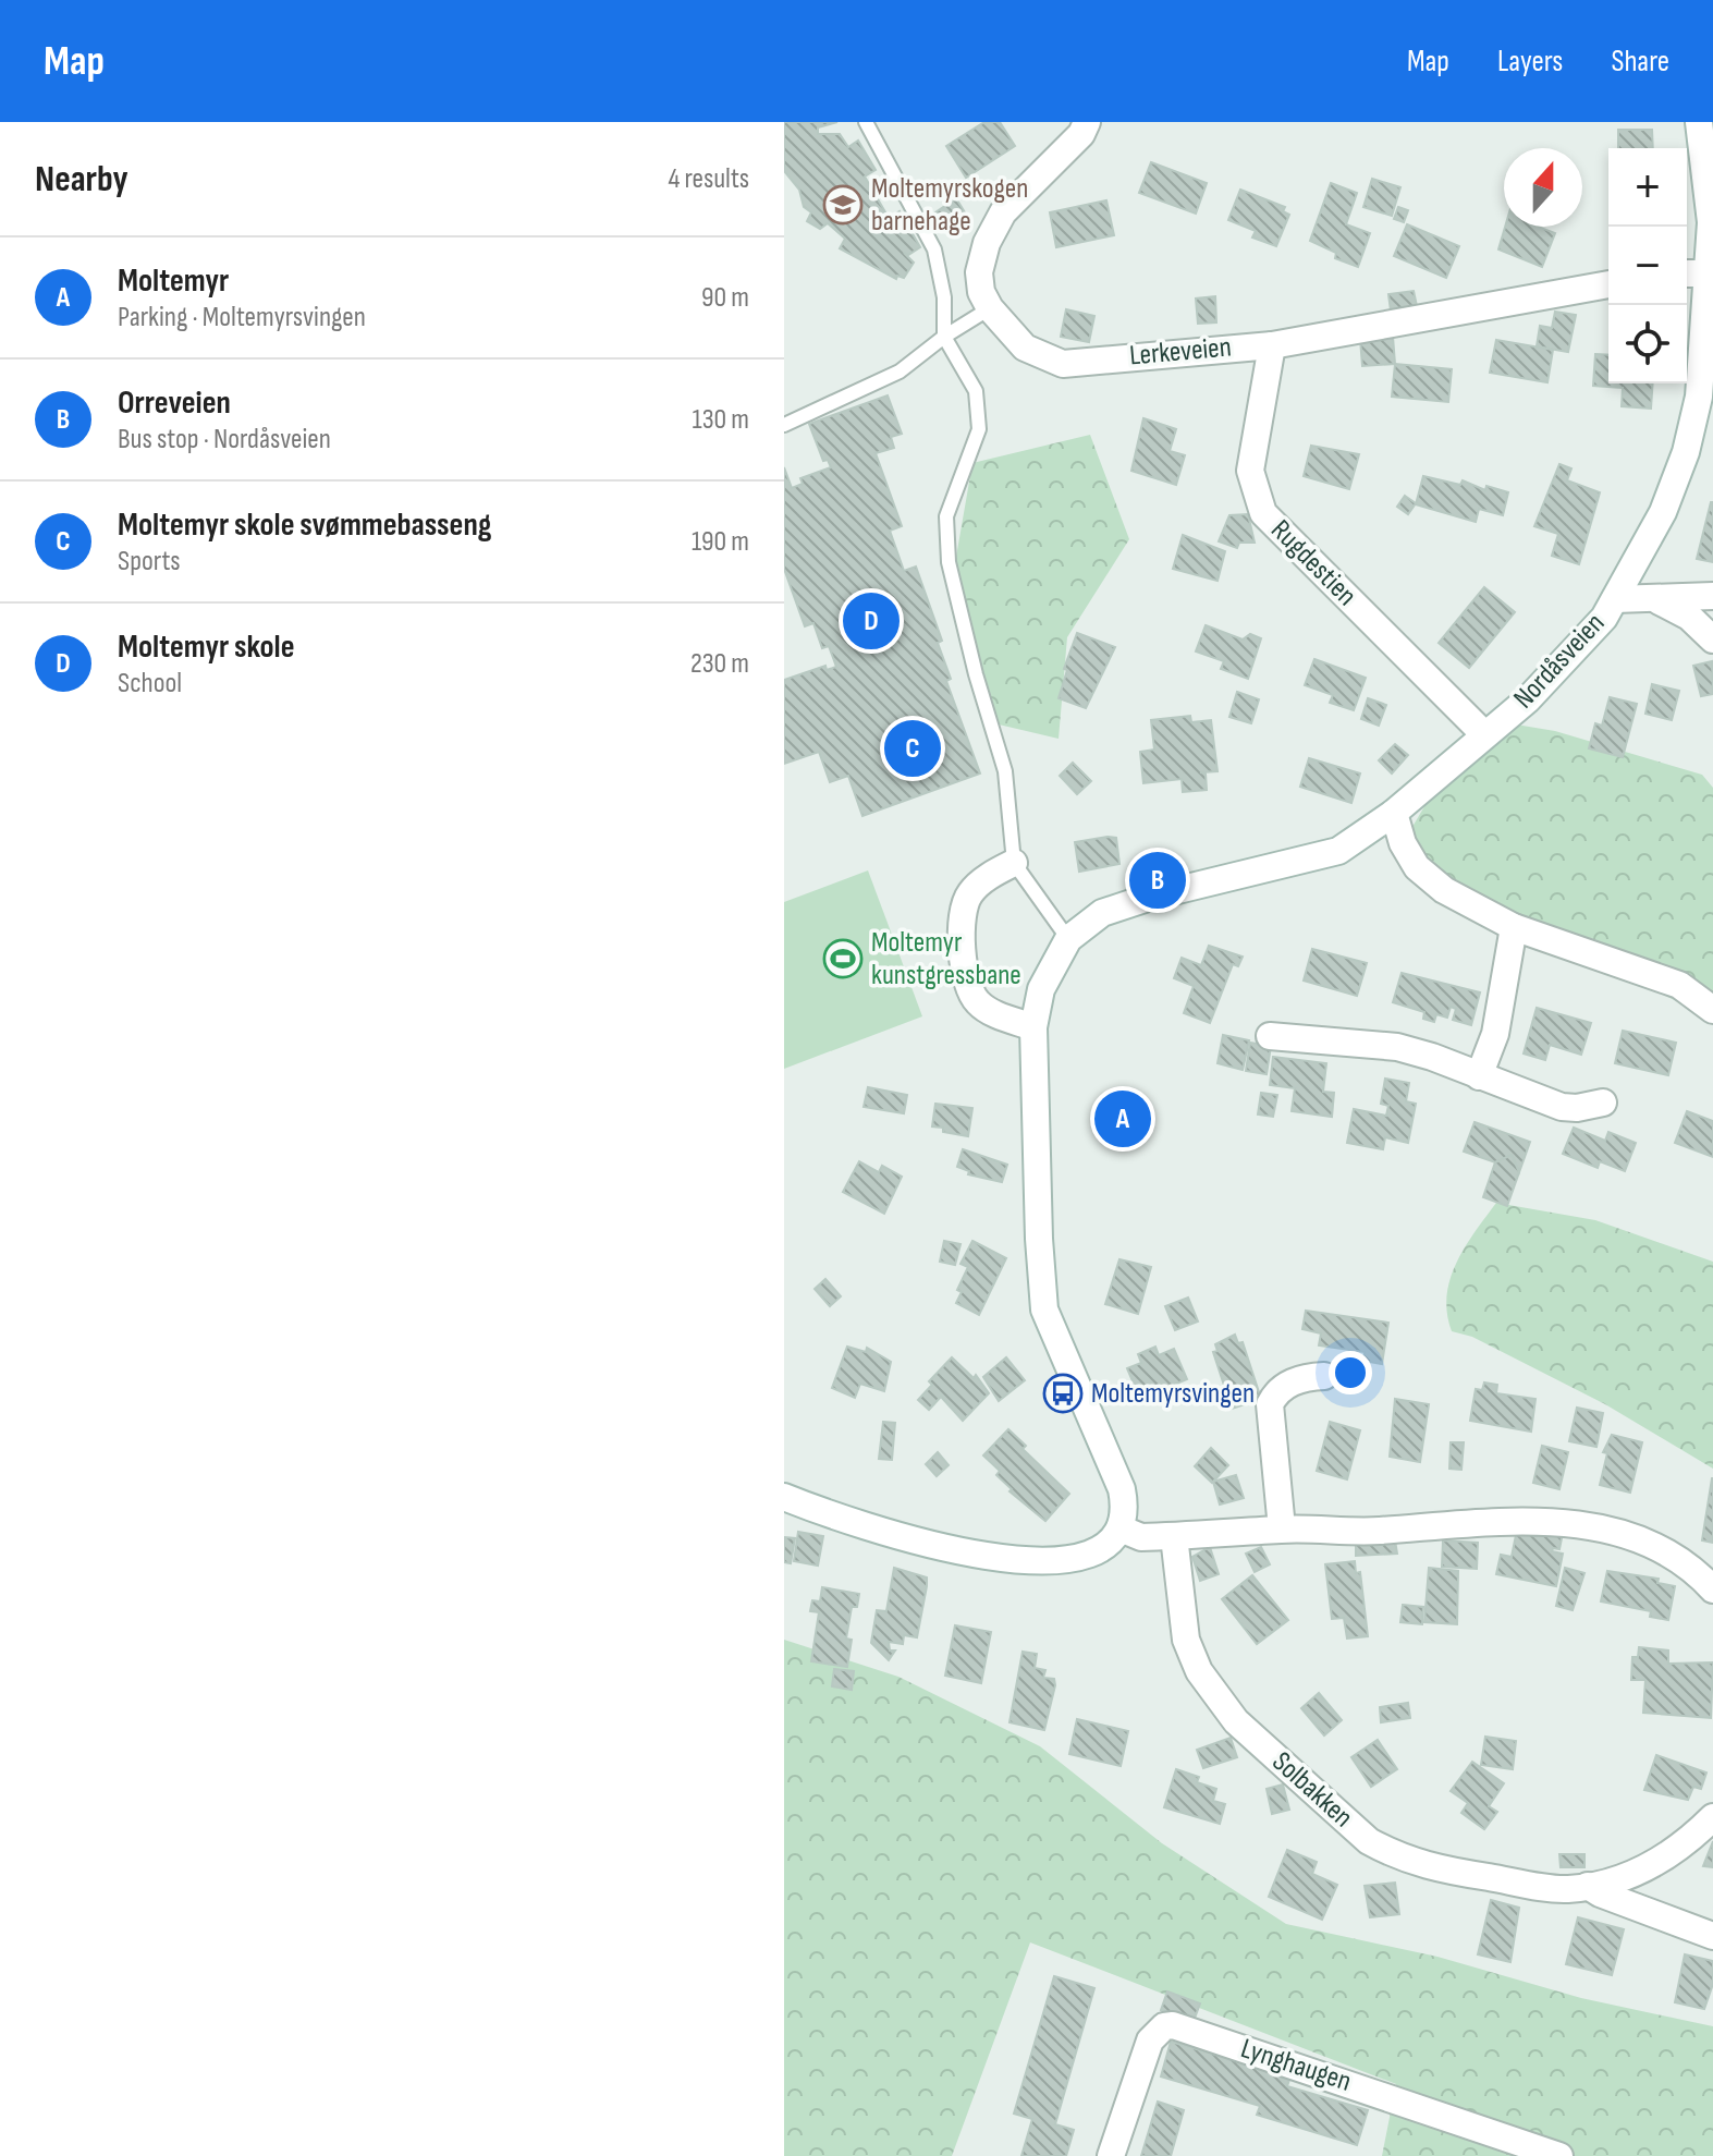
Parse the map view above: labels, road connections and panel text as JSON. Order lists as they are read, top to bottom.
{
  "streets": {
    "street": [
      "Lerkeveien",
      "Rugdestien",
      "Nordåsveien",
      "Solbakken",
      "Lynghaugen"
    ]
  },
  "crossings": [
    ["Lerkeveien", "Rugdestien"],
    ["Rugdestien", "Nordåsveien"]
  ],
  "places": {
    "school or university": ["Moltemyrskogen barnehage"],
    "sports": ["Moltemyr kunstgressbane"],
    "bus stop": ["Moltemyrsvingen"]
  },
  "north": "top",
  "page": {
    "header": "Map",
    "nav": ["Map", "Layers", "Share"],
    "heading": ["Nearby", "4 results"],
    "map_buttons": ["+", "−"],
    "list": [
      {
        "mark": "A",
        "name": "Moltemyr",
        "note": "Parking · Moltemyrsvingen",
        "value": "90 m"
      },
      {
        "mark": "B",
        "name": "Orreveien",
        "note": "Bus stop · Nordåsveien",
        "value": "130 m"
      },
      {
        "mark": "C",
        "name": "Moltemyr skole svømmebasseng",
        "note": "Sports",
        "value": "190 m"
      },
      {
        "mark": "D",
        "name": "Moltemyr skole",
        "note": "School",
        "value": "230 m"
      }
    ],
    "pins": [
      "D",
      "C",
      "B",
      "A"
    ]
  }
}
